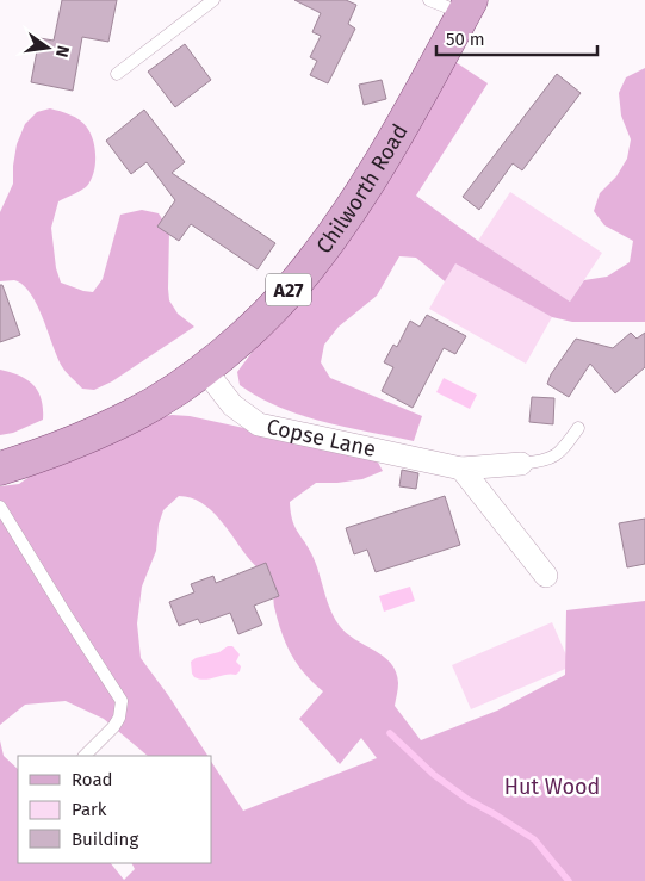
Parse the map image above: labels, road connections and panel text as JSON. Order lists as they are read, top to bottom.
{
  "streets": {
    "main road": ["Chilworth Road", "A27"],
    "street": ["Copse Lane"]
  },
  "crossings": [
    ["Chilworth Road", "Copse Lane"]
  ],
  "parks": ["Hut Wood"],
  "legend": ["Road", "Park", "Building"],
  "scale_bar": "50 m",
  "north": "right"
}
